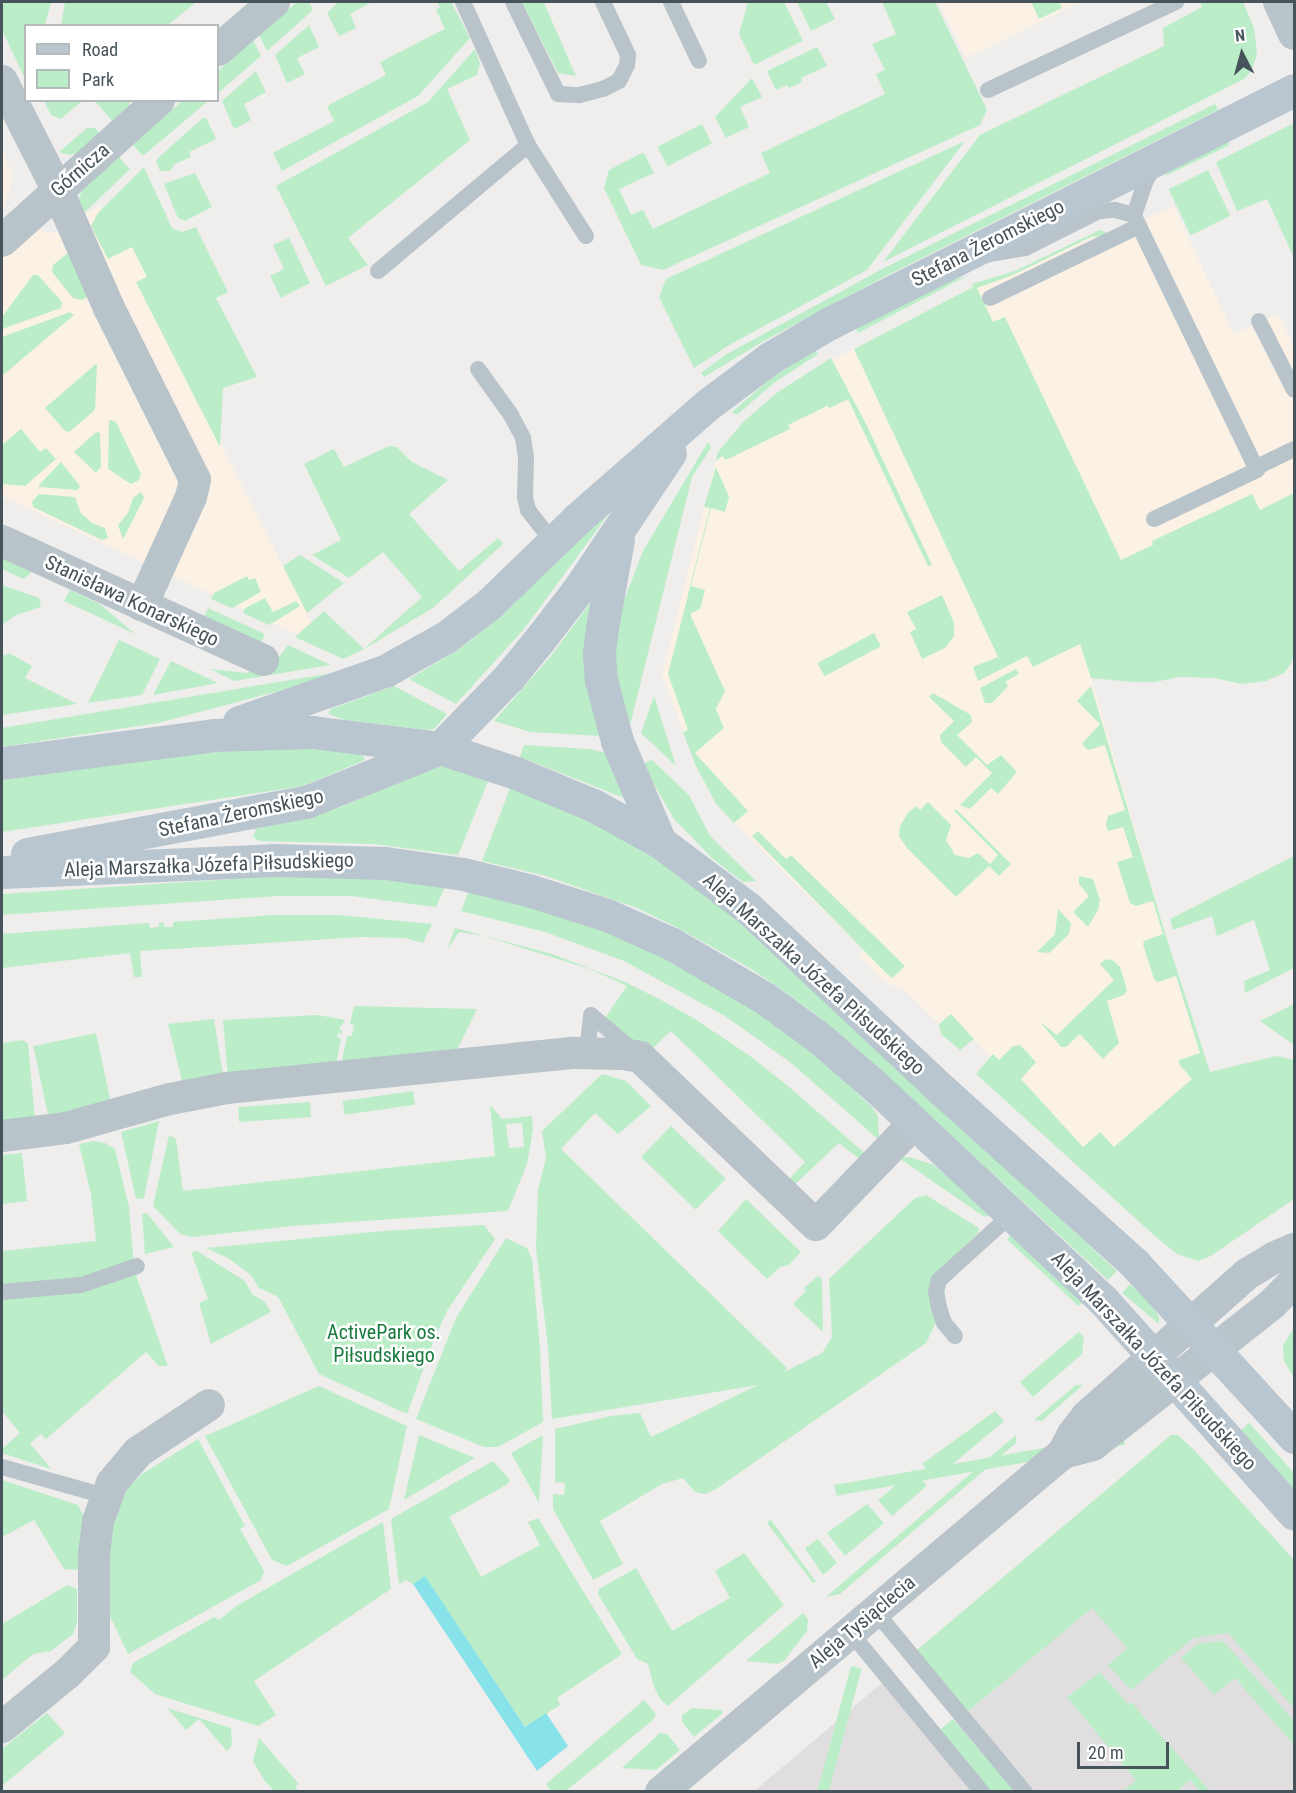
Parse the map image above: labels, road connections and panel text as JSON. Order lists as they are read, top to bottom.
{
  "streets": {
    "street": [
      "Górnicza",
      "Stefana Żeromskiego",
      "Stanisława Konarskiego",
      "Aleja Marszałka Józefa Piłsudskiego",
      "Aleja Tysiąclecia"
    ]
  },
  "crossings": [
    ["Stefana Żeromskiego", "Aleja Marszałka Józefa Piłsudskiego"],
    ["Aleja Marszałka Józefa Piłsudskiego", "Aleja Tysiąclecia"]
  ],
  "parks": ["ActivePark os. Piłsudskiego"],
  "legend": ["Road", "Park"],
  "scale_bar": "20 m",
  "north": "top"
}
